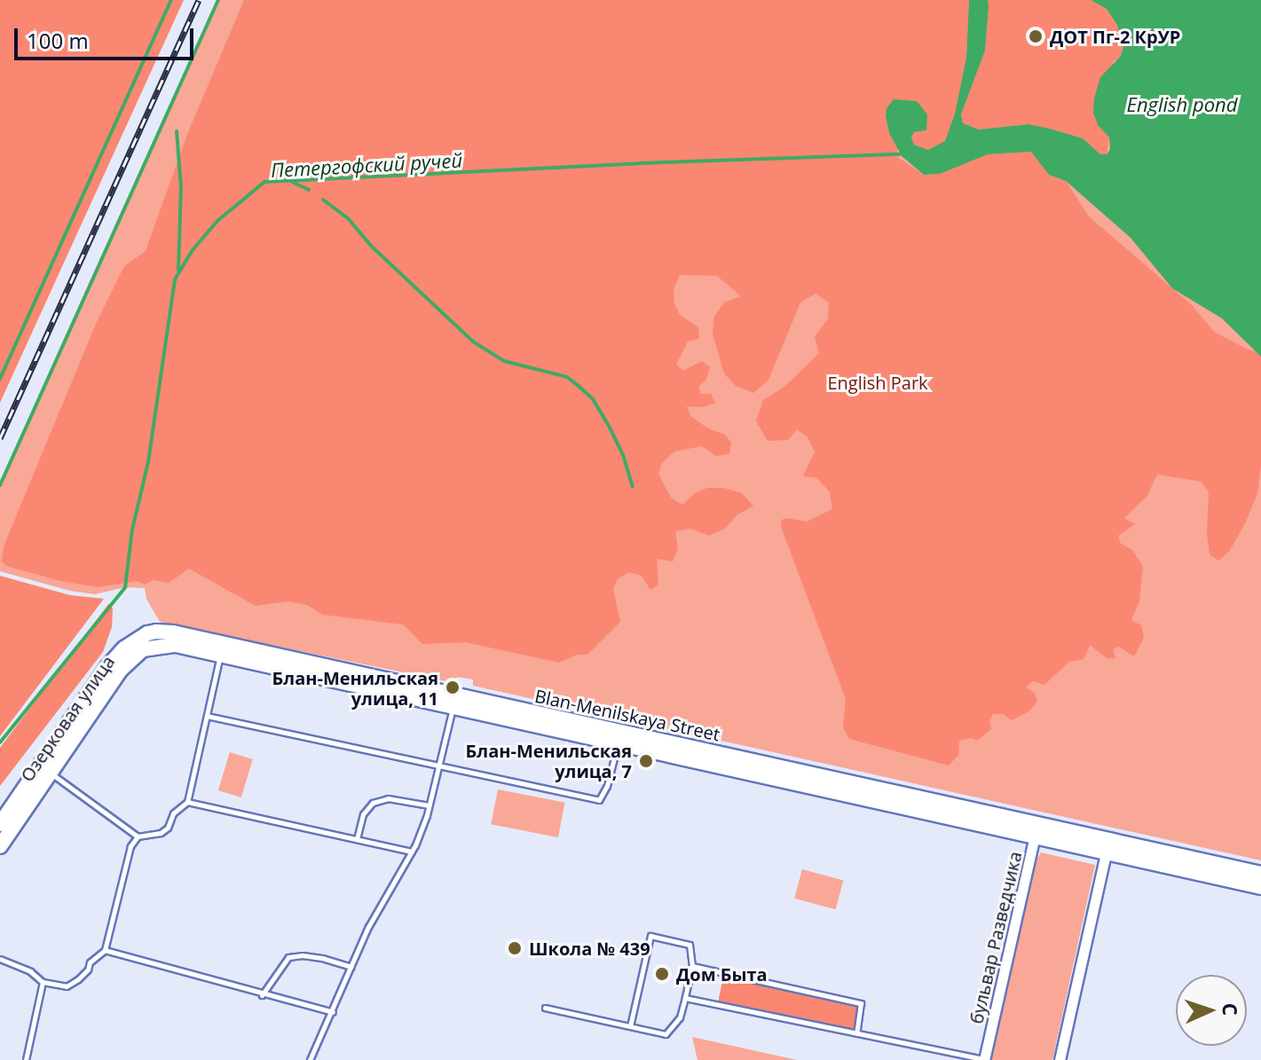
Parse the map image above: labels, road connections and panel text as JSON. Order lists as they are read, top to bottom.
{
  "streets": {
    "street": ["Blan-Menilskaya Street", "Озерковая улица", "бульвар Разведчика"]
  },
  "crossings": [
    ["Blan-Menilskaya Street", "Озерковая улица"],
    ["Blan-Menilskaya Street", "бульвар Разведчика"]
  ],
  "water": ["English pond", "Петергофский ручей"],
  "parks": ["English Park"],
  "places": [
    "ДОТ Пг-2 КрУР",
    "Блан-Менильская улица, 11",
    "Блан-Менильская улица, 7",
    "Школа № 439",
    "Дом Быта"
  ],
  "scale_bar": "100 m",
  "north": "right"
}
